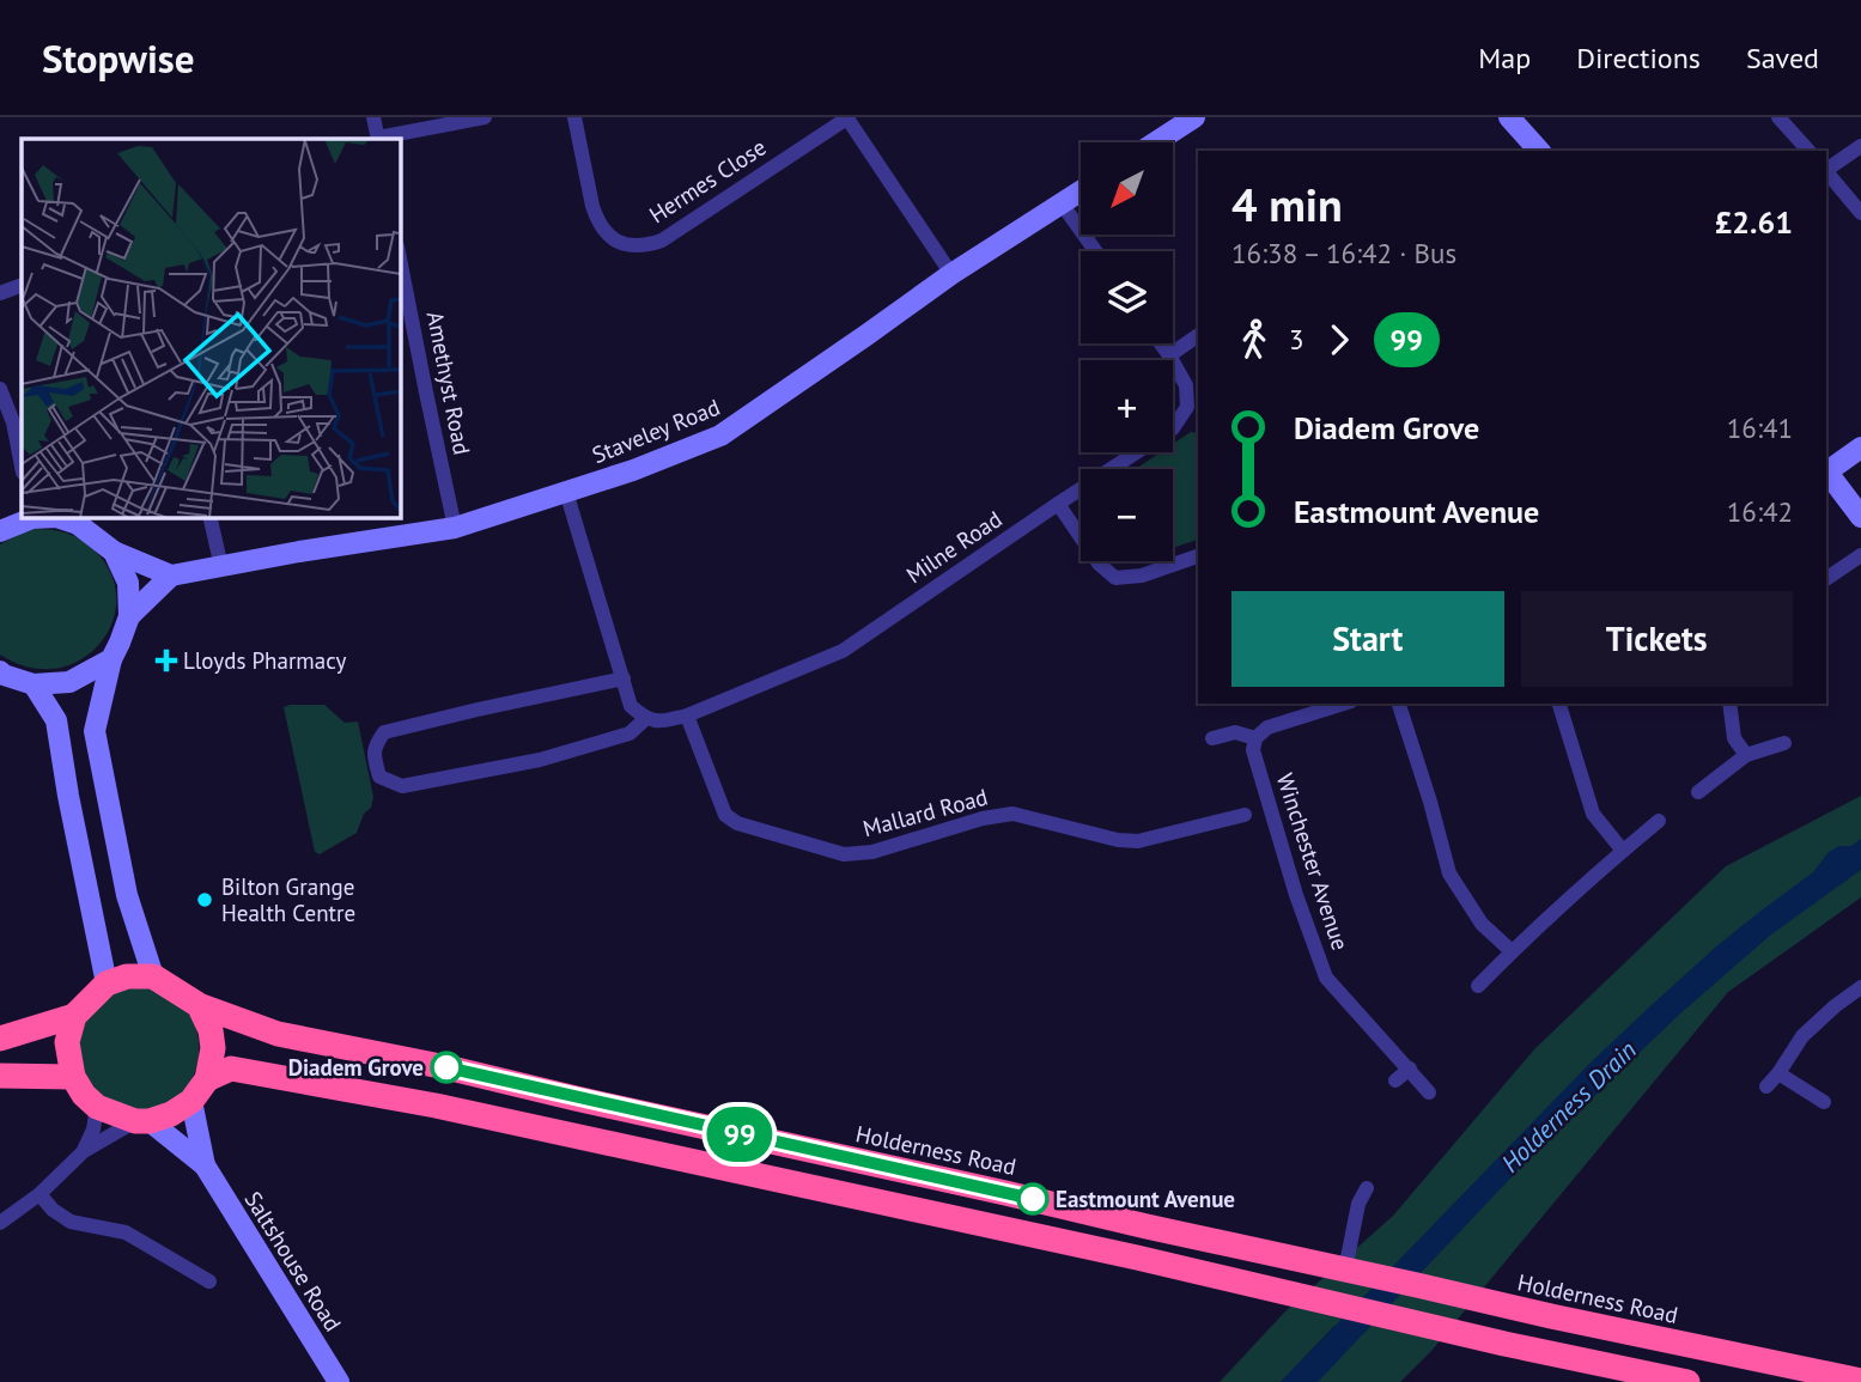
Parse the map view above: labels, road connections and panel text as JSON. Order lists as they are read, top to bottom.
{
  "streets": {
    "highway": ["Holderness Road"],
    "street": [
      "Hermes Close",
      "Amethyst Road",
      "Staveley Road",
      "Milne Road",
      "Mallard Road",
      "Winchester Avenue",
      "Saltshouse Road"
    ]
  },
  "crossings": [
    ["Hermes Close", "Staveley Road"],
    ["Amethyst Road", "Staveley Road"],
    ["Milne Road", "Mallard Road"],
    ["Holderness Road", "Saltshouse Road"]
  ],
  "water": ["Holderness Drain"],
  "places": {
    "health": ["Lloyds Pharmacy"],
    "other": ["Bilton Grange Health Centre", "Diadem Grove", "Eastmount Avenue"]
  },
  "lines": ["bus line 99"],
  "north": "bottom left",
  "page": {
    "header": "Stopwise",
    "nav": ["Map", "Directions", "Saved"],
    "on_map": "99",
    "map_buttons": ["+", "−"],
    "heading": ["4 min", "16:38 – 16:42 · Bus", "£2.61"],
    "legs": ["3", "99"],
    "list": [
      {
        "name": "Diadem Grove",
        "value": "16:41"
      },
      {
        "name": "Eastmount Avenue",
        "value": "16:42"
      }
    ],
    "buttons": ["Start", "Tickets"]
  }
}
